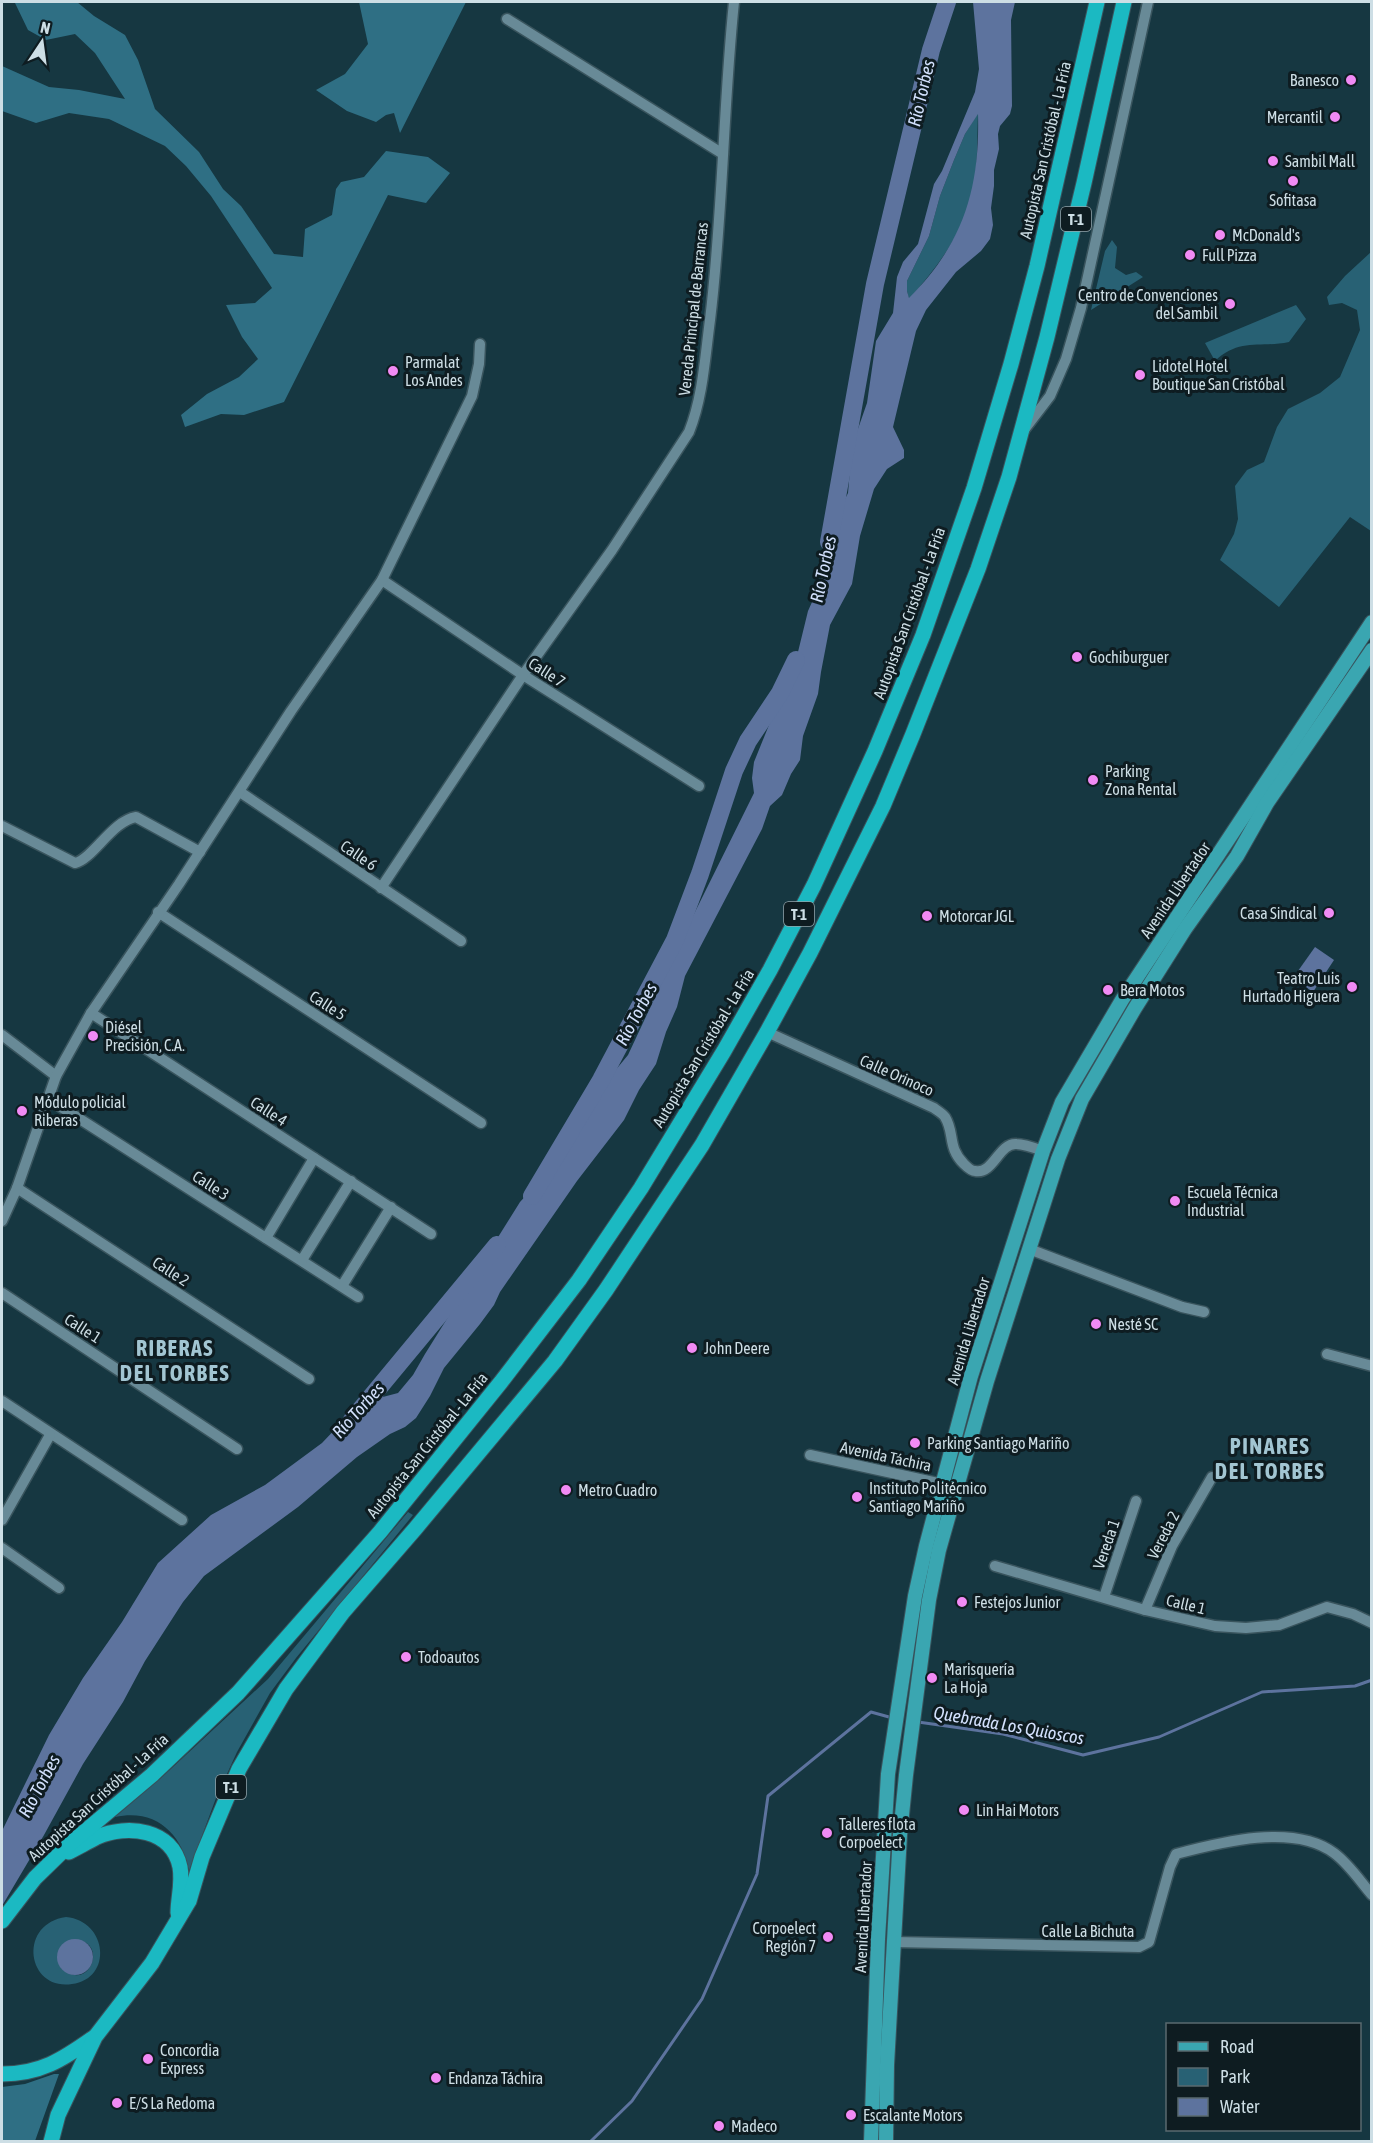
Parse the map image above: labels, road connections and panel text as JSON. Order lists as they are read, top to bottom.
{
  "streets": {
    "highway": ["Autopista San Cristóbal - La Fría", "T-1"],
    "main road": ["Avenida Libertador"],
    "street": [
      "Vereda Principal de Barrancas",
      "Calle 7",
      "Calle 6",
      "Calle 5",
      "Calle Orinoco",
      "Calle 4",
      "Calle 3",
      "Calle 2",
      "Calle 1",
      "Avenida Táchira",
      "Vereda 2",
      "Vereda 1",
      "Calle La Bichuta"
    ]
  },
  "crossings": [
    ["T-1", "Calle Orinoco"],
    ["Vereda Principal de Barrancas", "Calle 7"],
    ["Vereda Principal de Barrancas", "Calle 6"],
    ["Avenida Libertador", "Calle Orinoco"],
    ["Avenida Libertador", "Avenida Táchira"],
    ["Avenida Libertador", "Calle La Bichuta"],
    ["Calle 1", "Vereda 2"],
    ["Calle 1", "Vereda 1"]
  ],
  "districts": ["RIBERAS DEL TORBES", "PINARES DEL TORBES"],
  "water": ["Río Torbes", "Quebrada Los Quioscos"],
  "places": [
    "Banesco",
    "Mercantil",
    "Sambil Mall",
    "Sofitasa",
    "McDonald's",
    "Full Pizza",
    "Centro de Convenciones del Sambil",
    "Parmalat Los Andes",
    "Lidotel Hotel Boutique San Cristóbal",
    "Gochiburguer",
    "Parking Zona Rental",
    "Casa Sindical",
    "Motorcar JGL",
    "Teatro Luis Hurtado Higuera",
    "Bera Motos",
    "Diésel Precisión, C.A.",
    "Módulo policial Riberas",
    "Escuela Técnica Industrial",
    "Nesté SC",
    "John Deere",
    "Parking Santiago Mariño",
    "Metro Cuadro",
    "Instituto Politécnico Santiago Mariño",
    "Festejos Junior",
    "Todoautos",
    "Marisquería La Hoja",
    "Lin Hai Motors",
    "Talleres flota Corpoelect",
    "Corpoelect Región 7",
    "Concordia Express",
    "Endanza Táchira",
    "E/S La Redoma",
    "Escalante Motors",
    "Madeco"
  ],
  "legend": ["Road", "Park", "Water"],
  "north": "top"
}
